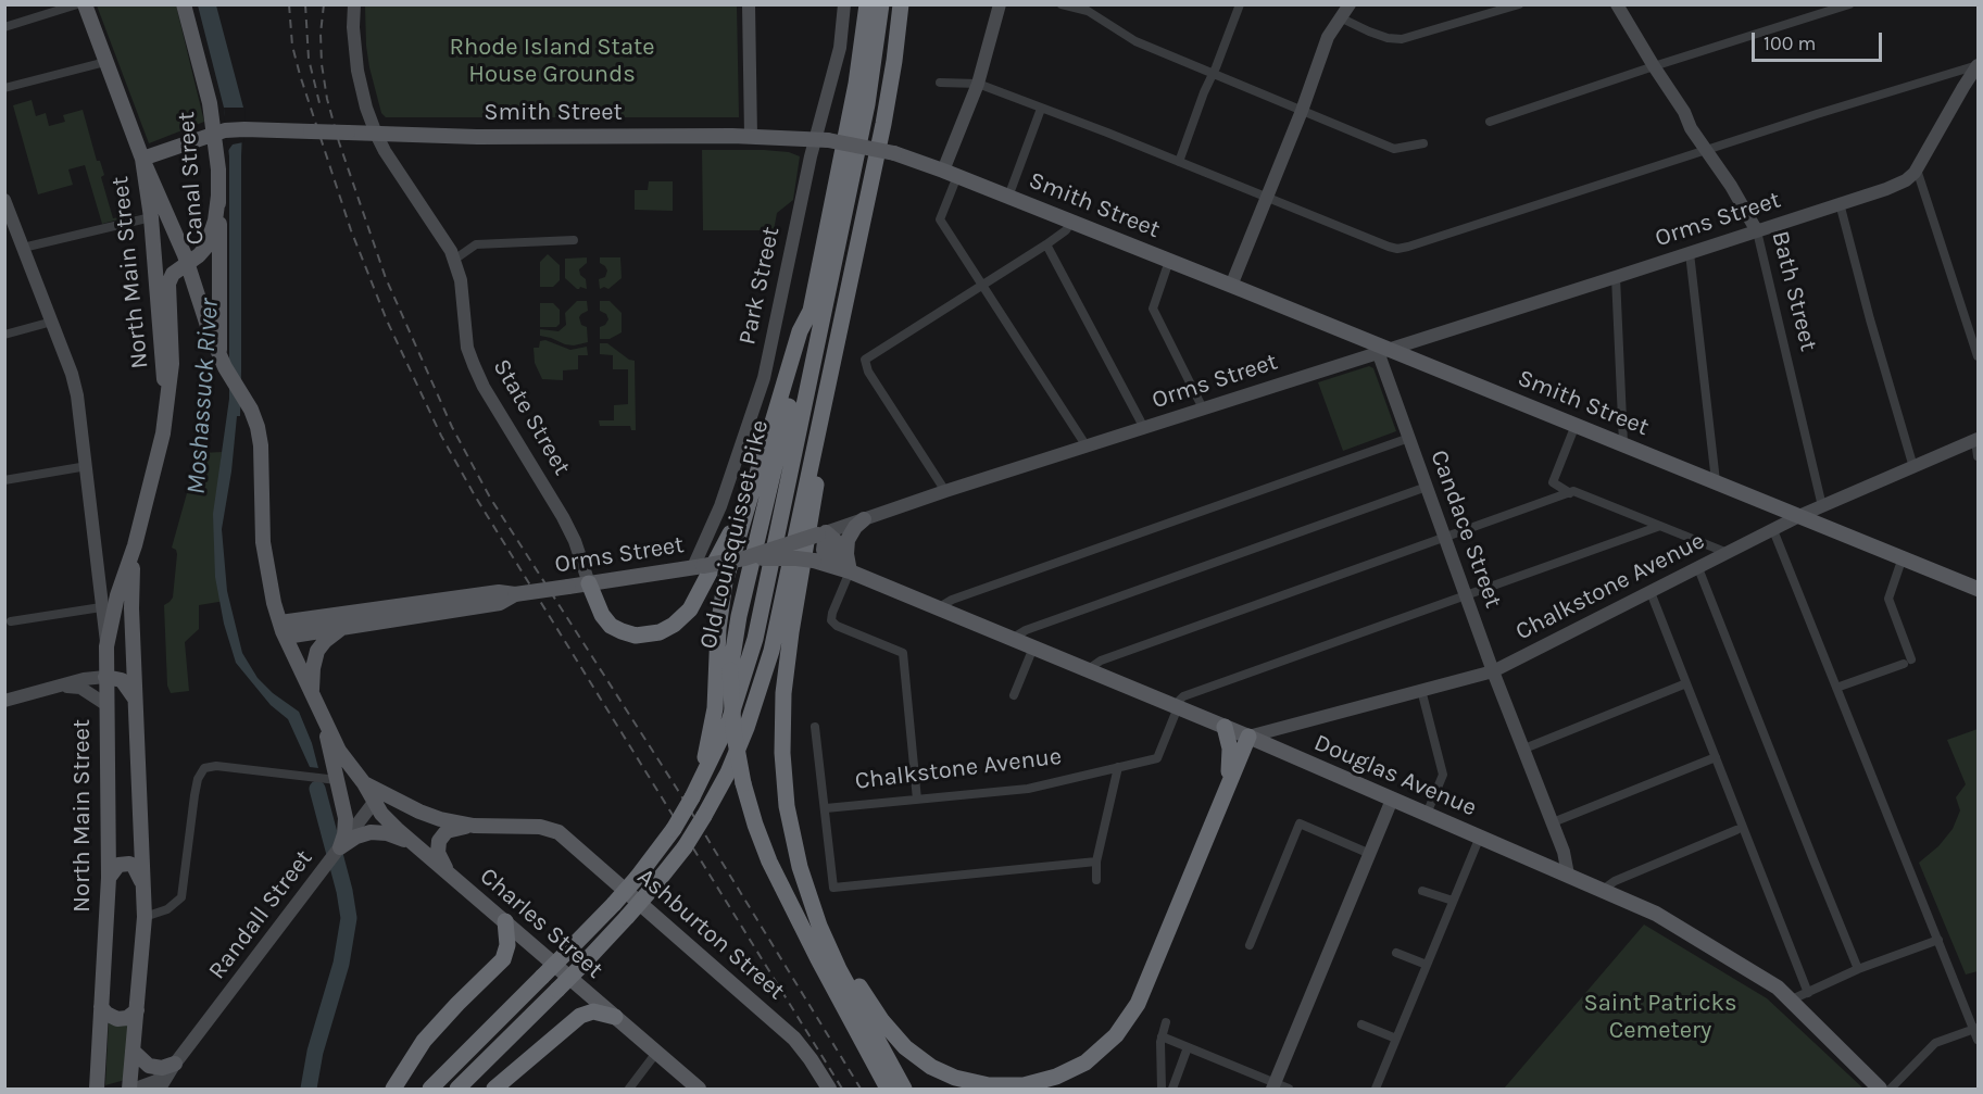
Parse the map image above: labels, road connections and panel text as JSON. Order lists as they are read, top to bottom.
{
  "streets": {
    "highway": ["Old Louisquisset Pike"],
    "main road": [
      "Smith Street",
      "Canal Street",
      "Orms Street",
      "North Main Street",
      "Douglas Avenue",
      "Charles Street",
      "Ashburton Street"
    ],
    "street": [
      "Park Street",
      "Bath Street",
      "State Street",
      "Candace Street",
      "Chalkstone Avenue",
      "Randall Street"
    ]
  },
  "crossings": [
    ["Smith Street", "Canal Street"],
    ["Smith Street", "Orms Street"],
    ["Smith Street", "North Main Street"],
    ["Smith Street", "Park Street"],
    ["Smith Street", "State Street"],
    ["Smith Street", "Candace Street"],
    ["Smith Street", "Chalkstone Avenue"],
    ["Smith Street", "Charles Street"],
    ["Canal Street", "North Main Street"],
    ["Canal Street", "Charles Street"],
    ["Orms Street", "Park Street"],
    ["Orms Street", "Bath Street"],
    ["Orms Street", "State Street"],
    ["Orms Street", "Candace Street"],
    ["Orms Street", "Douglas Avenue"],
    ["Orms Street", "Charles Street"],
    ["North Main Street", "Charles Street"],
    ["Bath Street", "Chalkstone Avenue"],
    ["Candace Street", "Chalkstone Avenue"],
    ["Candace Street", "Douglas Avenue"],
    ["Chalkstone Avenue", "Douglas Avenue"],
    ["Randall Street", "Charles Street"]
  ],
  "water": ["Moshassuck River"],
  "parks": ["Rhode Island State House Grounds", "Saint Patricks Cemetery"],
  "scale_bar": "100 m"
}
